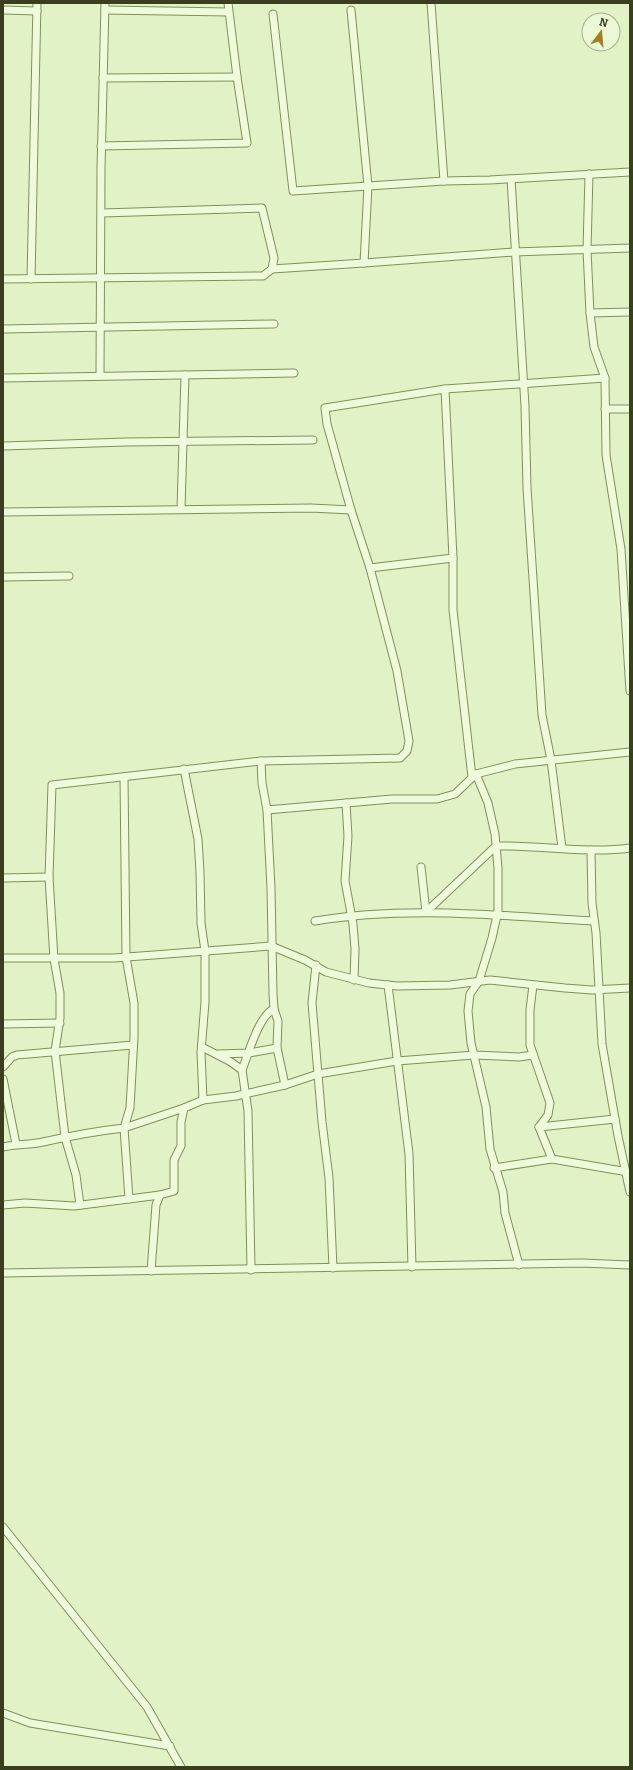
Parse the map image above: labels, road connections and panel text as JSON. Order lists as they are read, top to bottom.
{
  "north": "top"
}
